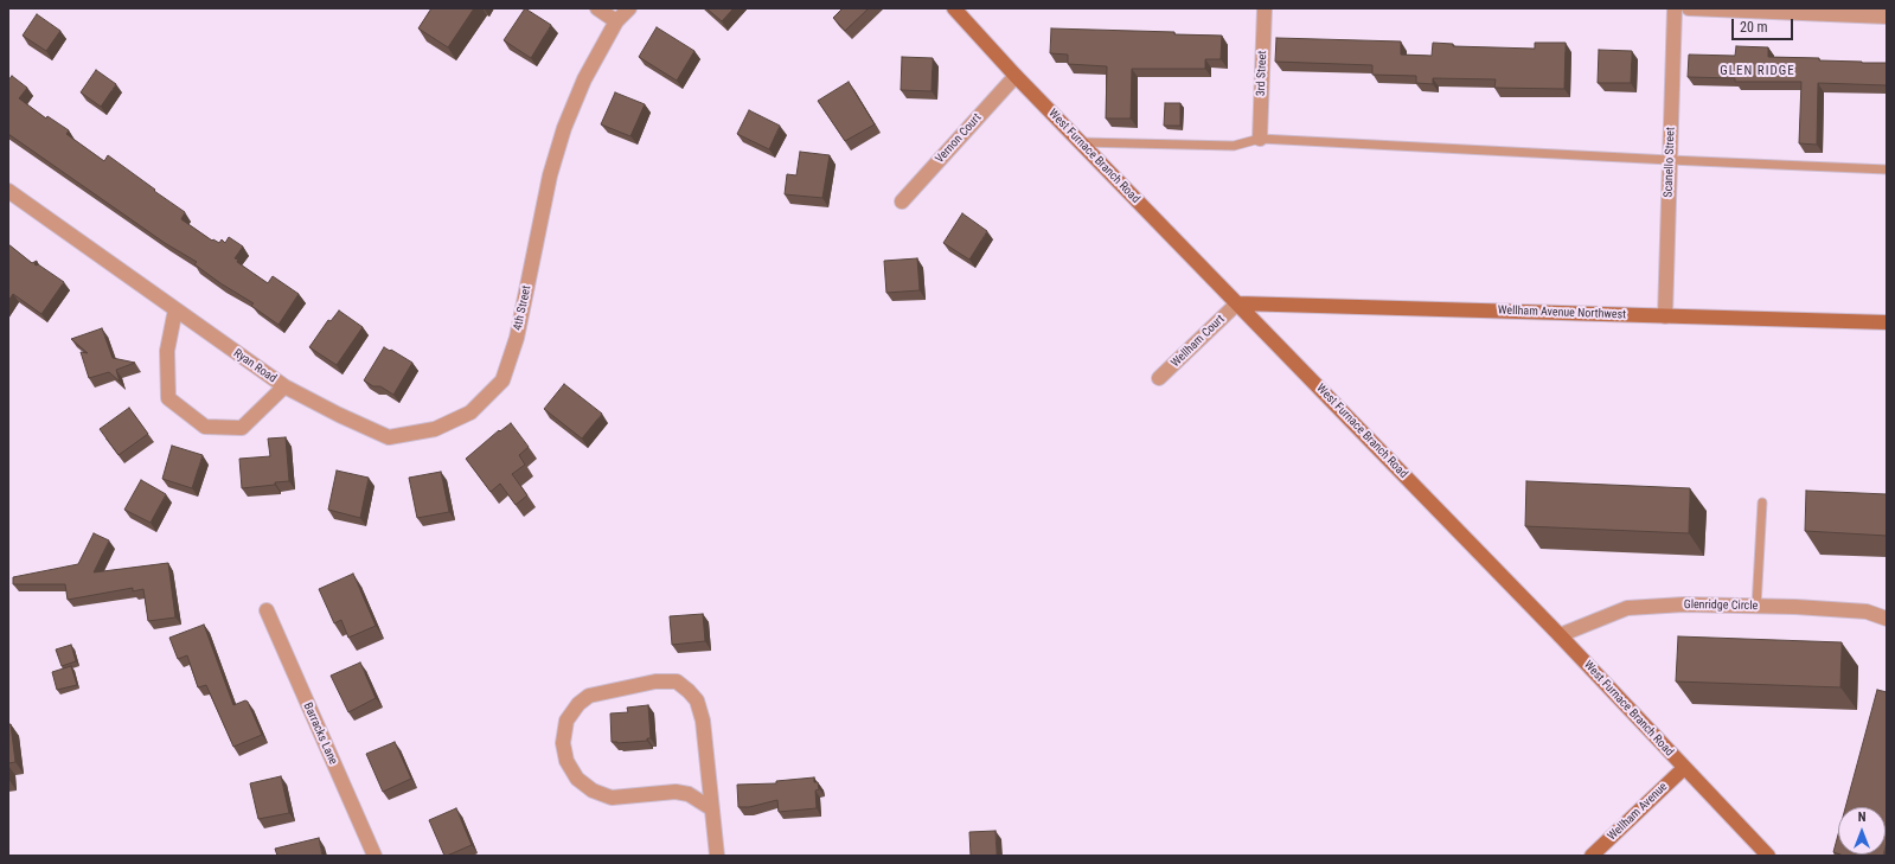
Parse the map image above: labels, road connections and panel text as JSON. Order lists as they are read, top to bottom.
{
  "streets": {
    "street": [
      "3rd Street",
      "Vernon Court",
      "West Furnace Branch Road",
      "Scanello Street",
      "4th Street",
      "Wellham Avenue Northwest",
      "Wellham Court",
      "Ryan Road",
      "Glenridge Circle",
      "Barracks Lane",
      "Wellham Avenue"
    ]
  },
  "crossings": [
    ["Vernon Court", "West Furnace Branch Road"],
    ["West Furnace Branch Road", "Wellham Avenue Northwest"],
    ["West Furnace Branch Road", "Wellham Court"],
    ["West Furnace Branch Road", "Glenridge Circle"],
    ["West Furnace Branch Road", "Wellham Avenue"],
    ["Scanello Street", "Wellham Avenue Northwest"],
    ["4th Street", "Ryan Road"],
    ["Wellham Avenue Northwest", "Wellham Court"]
  ],
  "districts": ["GLEN RIDGE"],
  "scale_bar": "20 m",
  "north": "top"
}
